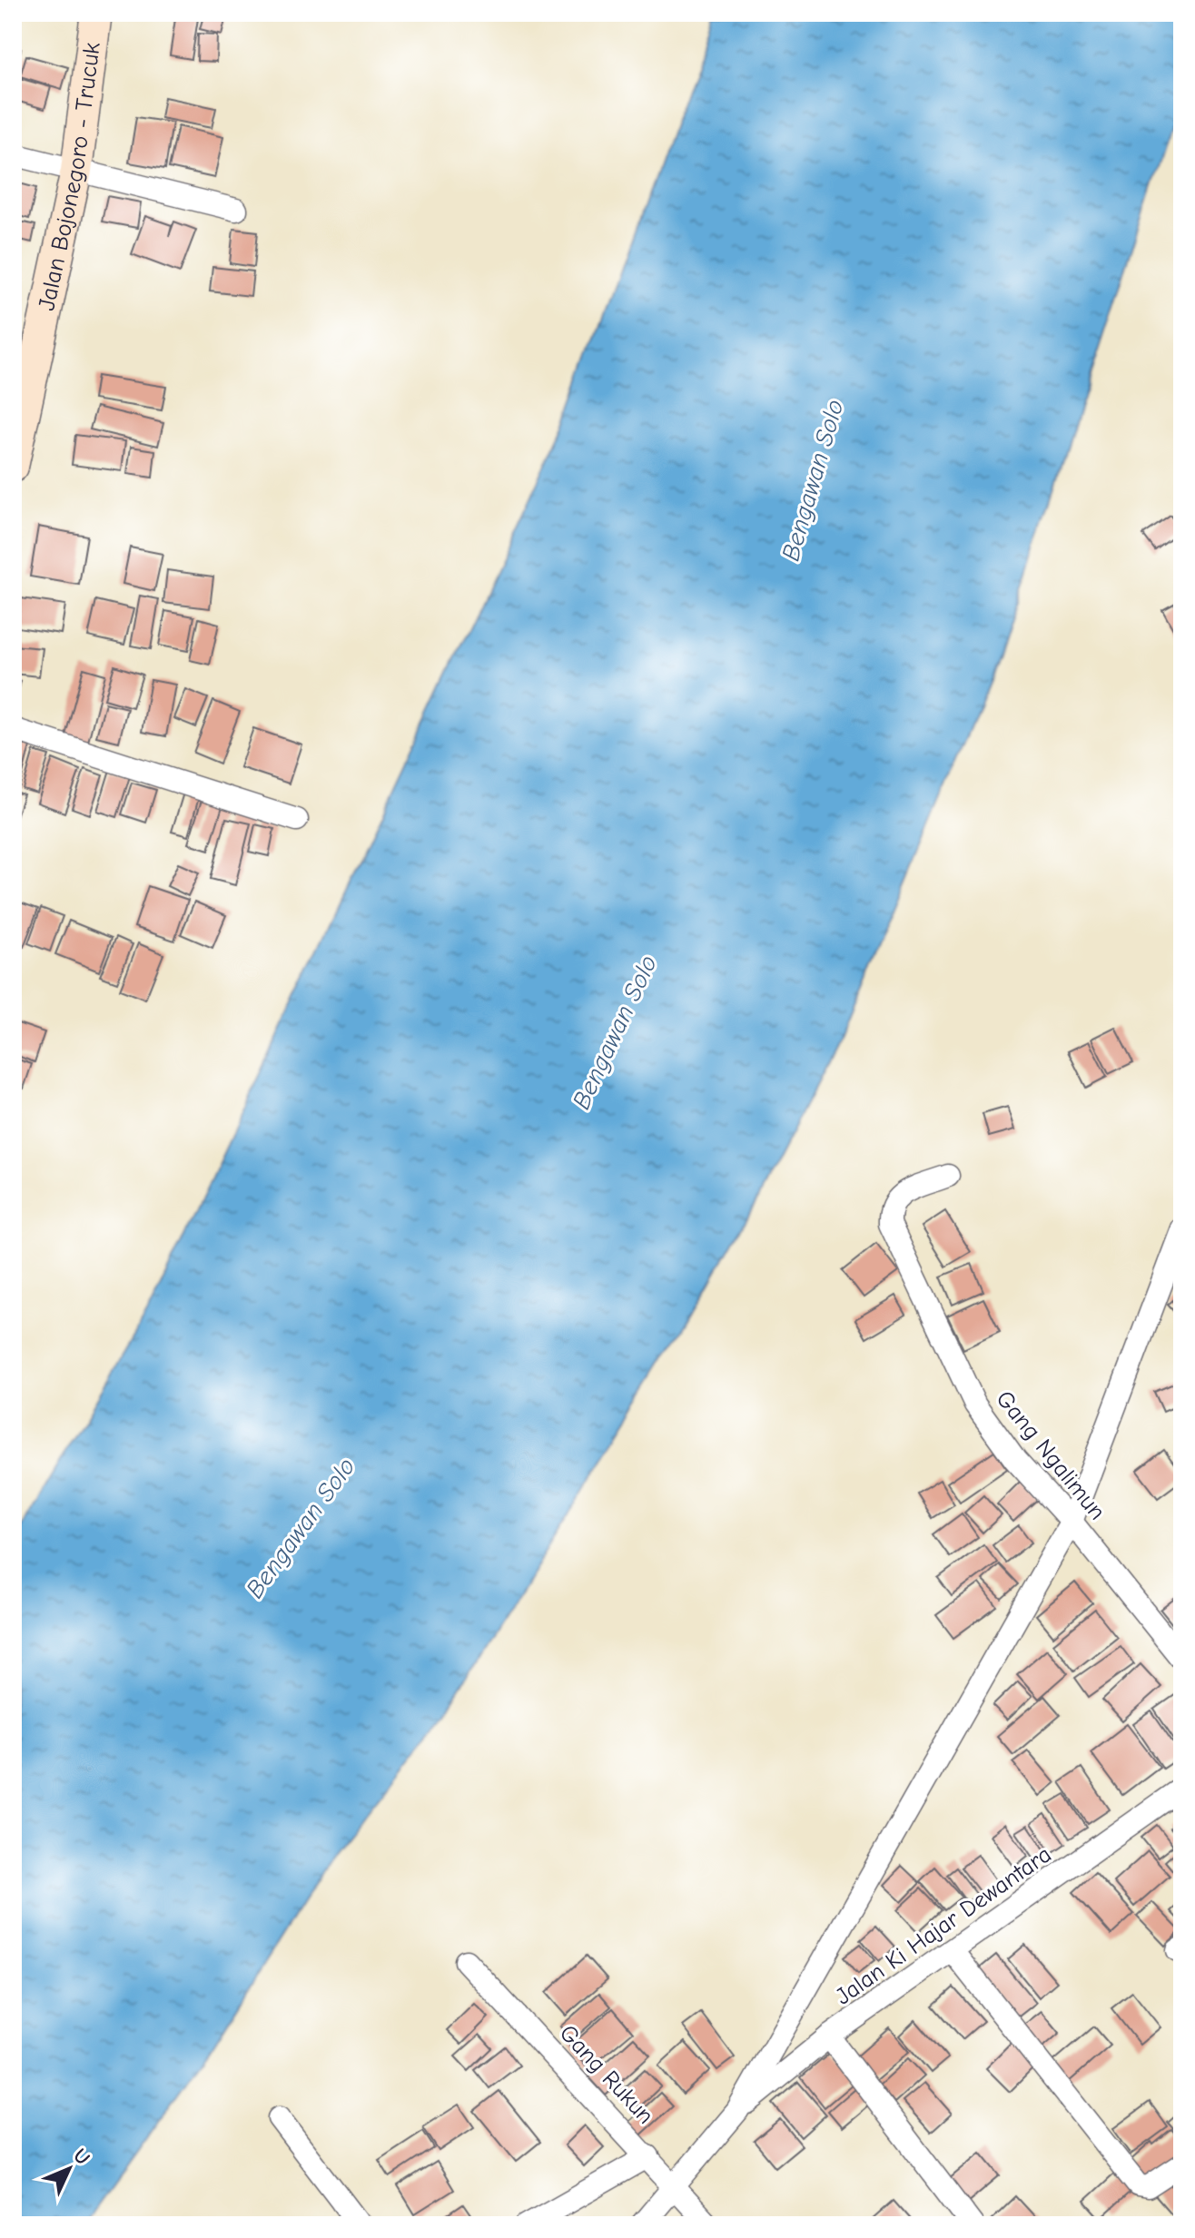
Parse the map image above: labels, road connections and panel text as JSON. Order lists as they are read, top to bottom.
{
  "streets": {
    "street": [
      "Jalan Bojonegoro - Trucuk",
      "Gang Ngalimun",
      "Jalan Ki Hajar Dewantara",
      "Gang Rukun"
    ]
  },
  "water": ["Bengawan Solo"],
  "north": "top right"
}
